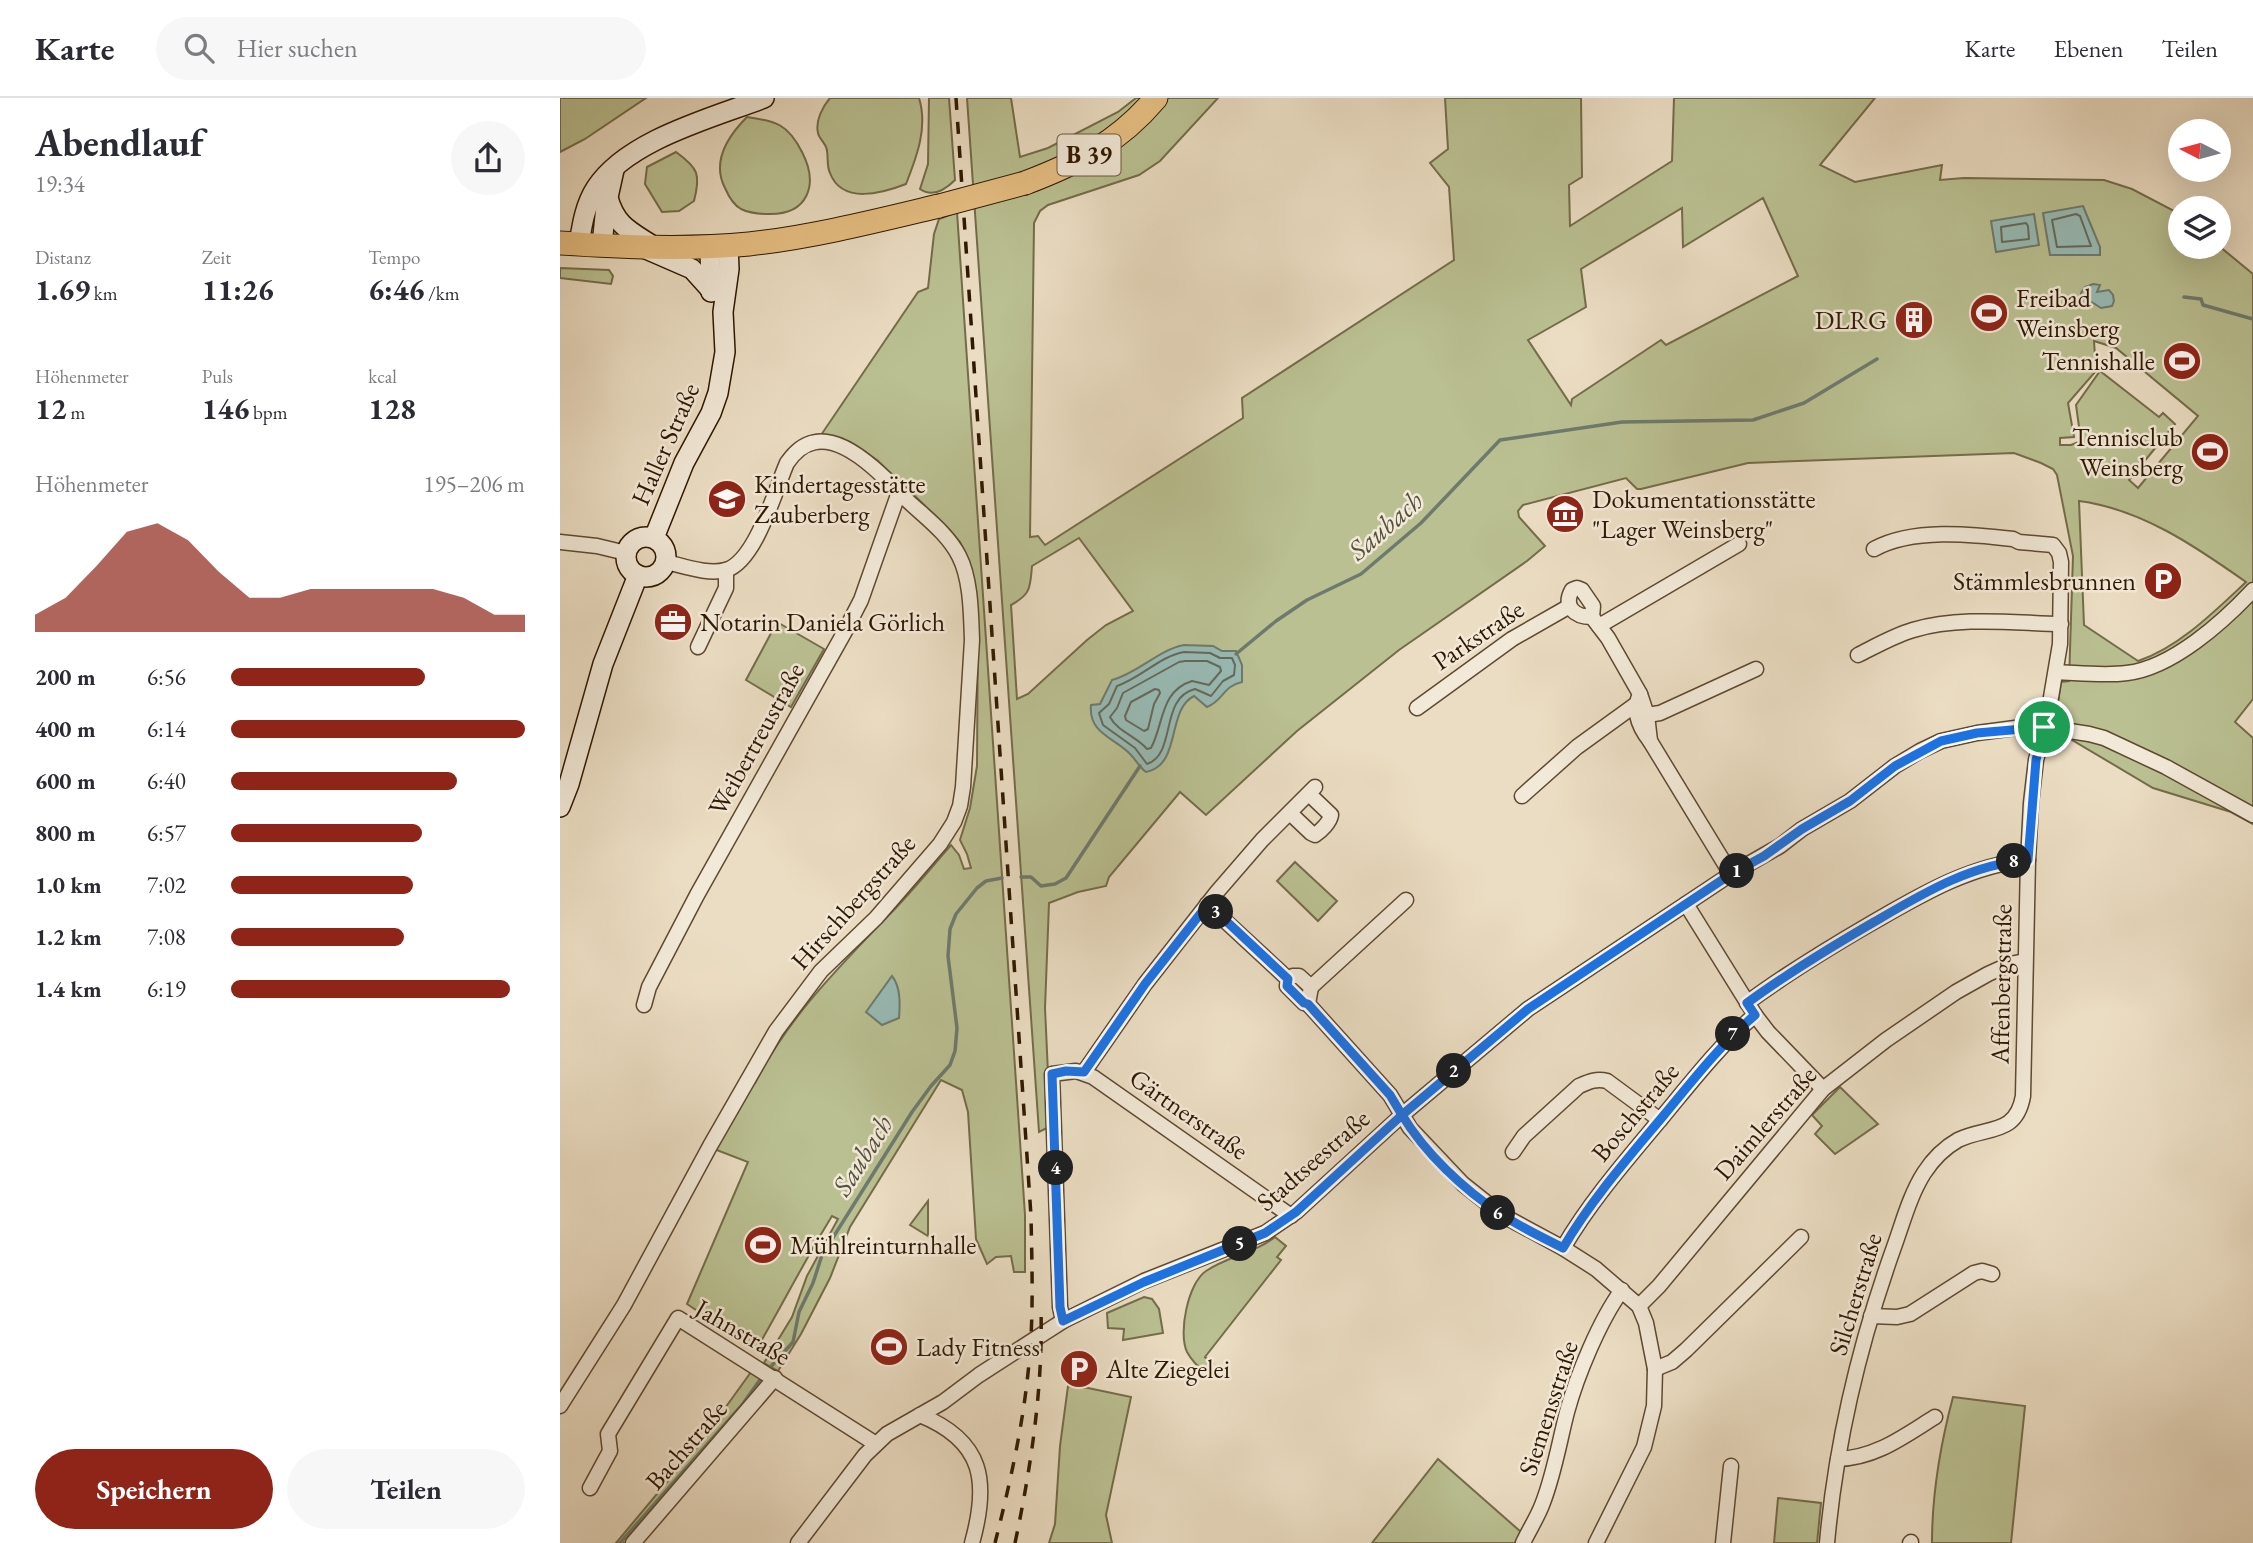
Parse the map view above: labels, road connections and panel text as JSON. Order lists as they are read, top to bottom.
{
  "streets": {
    "main road": ["B 39"],
    "street": [
      "Haller Straße",
      "Parkstraße",
      "Weibertreustraße",
      "Hirschbergstraße",
      "Affenbergstraße",
      "Boschstraße",
      "Gärtnerstraße",
      "Daimlerstraße",
      "Stadtseestraße",
      "Silcherstraße",
      "Jahnstraße",
      "Siemensstraße",
      "Bachstraße"
    ]
  },
  "crossings": [
    ["B 39", "Haller Straße"],
    ["Weibertreustraße", "Hirschbergstraße"],
    ["Affenbergstraße", "Boschstraße"],
    ["Affenbergstraße", "Daimlerstraße"],
    ["Affenbergstraße", "Stadtseestraße"],
    ["Affenbergstraße", "Silcherstraße"],
    ["Gärtnerstraße", "Stadtseestraße"],
    ["Stadtseestraße", "Jahnstraße"],
    ["Jahnstraße", "Bachstraße"]
  ],
  "water": ["Saubach"],
  "places": {
    "sports": [
      "Freibad Weinsberg",
      "Tennishalle",
      "Tennisclub Weinsberg",
      "Mühlreinturnhalle",
      "Lady Fitness"
    ],
    "building": ["DLRG"],
    "school or university": ["Kindertagesstätte Zauberberg"],
    "museum": ["Dokumentationsstätte \"Lager Weinsberg\""],
    "parking": ["Stämmlesbrunnen", "Alte Ziegelei"],
    "office": ["Notarin Daniela Görlich"]
  },
  "north": "left",
  "page": {
    "header": "Karte",
    "search": "Hier suchen",
    "nav": ["Karte", "Ebenen", "Teilen"],
    "heading": ["Abendlauf", "19:34"],
    "stats": [
      ["Distanz", "1.69 km"],
      ["Zeit", "11:26"],
      ["Tempo", "6:46 /km"],
      ["Höhenmeter", "12 m"],
      ["Puls", "146 bpm"],
      ["kcal", "128"]
    ],
    "chart": ["Höhenmeter", "195–206 m"],
    "list": [
      {
        "name": "200 m",
        "note": "6:56"
      },
      {
        "name": "400 m",
        "note": "6:14"
      },
      {
        "name": "600 m",
        "note": "6:40"
      },
      {
        "name": "800 m",
        "note": "6:57"
      },
      {
        "name": "1.0 km",
        "note": "7:02"
      },
      {
        "name": "1.2 km",
        "note": "7:08"
      },
      {
        "name": "1.4 km",
        "note": "6:19"
      }
    ],
    "pins": [
      "8",
      "1",
      "3",
      "7",
      "2",
      "4",
      "6",
      "5"
    ],
    "buttons": ["Speichern", "Teilen"]
  }
}
